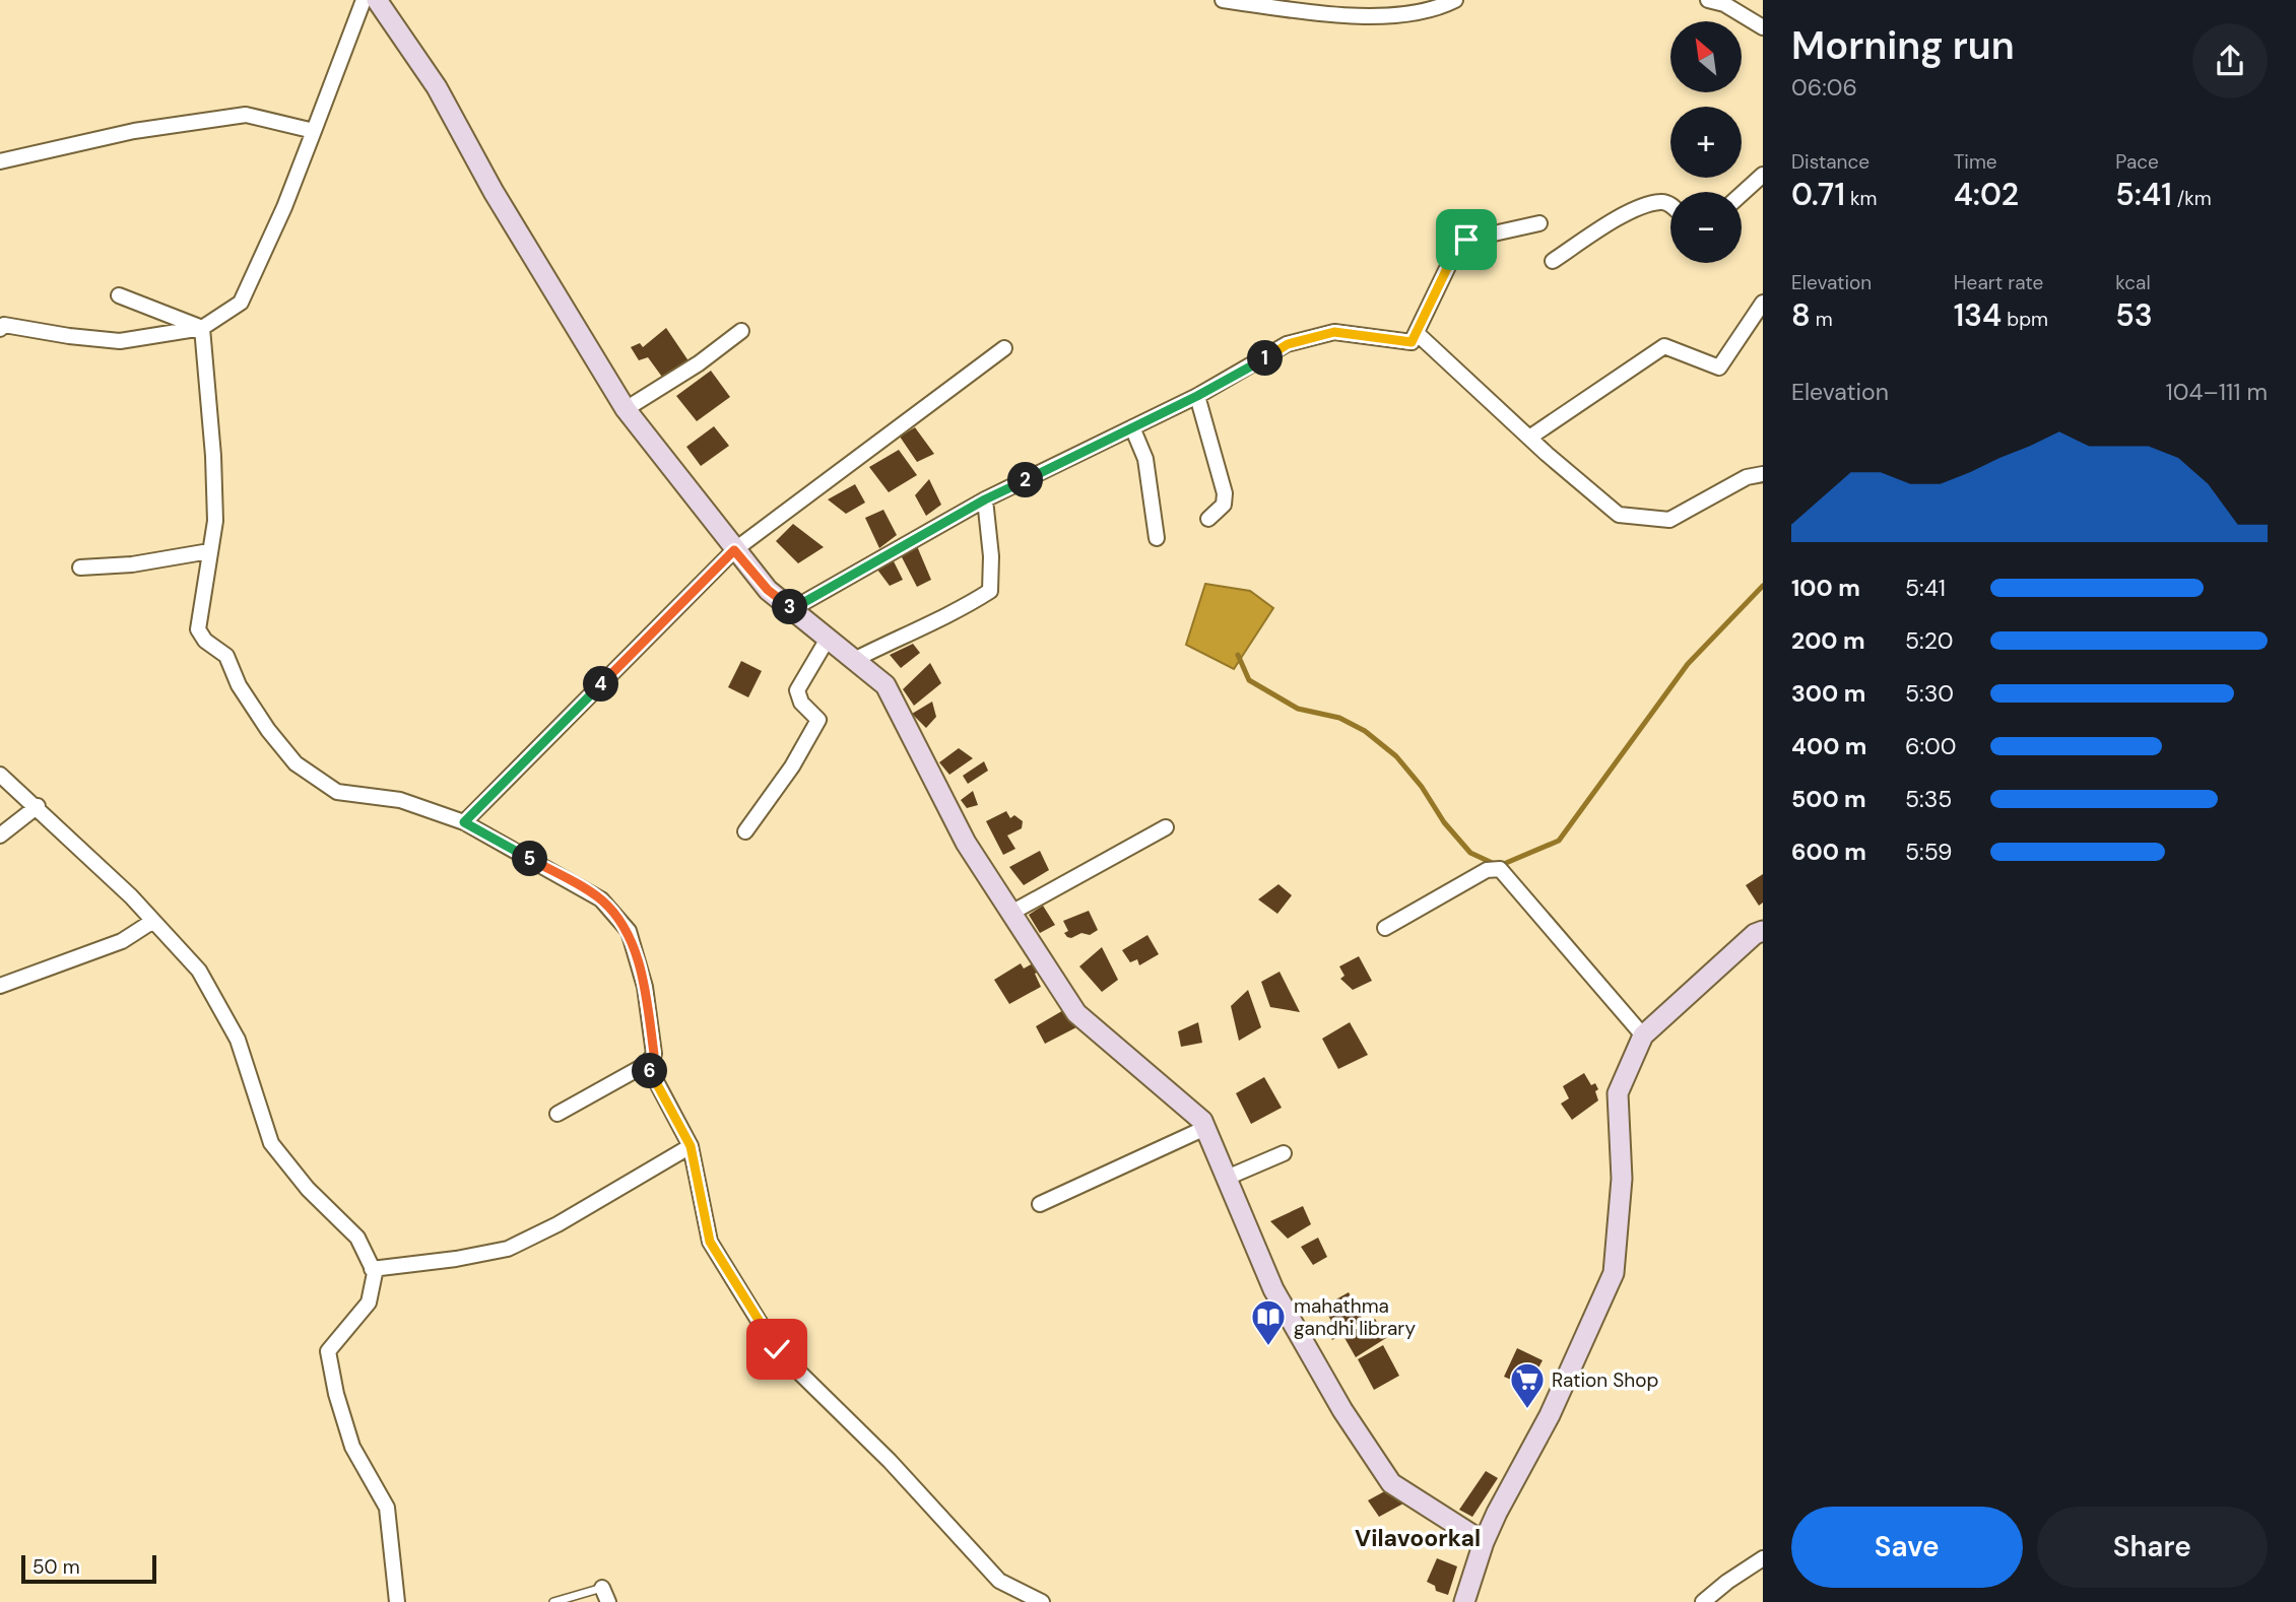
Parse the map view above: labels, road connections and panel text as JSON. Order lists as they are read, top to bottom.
{
  "districts": ["Vilavoorkal"],
  "places": {
    "library": ["mahathma gandhi library"],
    "supermarket": ["Ration Shop"]
  },
  "scale_bar": "50 m",
  "north": "top left",
  "page": {
    "heading": ["Morning run", "06:06"],
    "map_buttons": ["+", "−"],
    "stats": [
      ["Distance", "0.71 km"],
      ["Time", "4:02"],
      ["Pace", "5:41 /km"],
      ["Elevation", "8 m"],
      ["Heart rate", "134 bpm"],
      ["kcal", "53"]
    ],
    "pins": [
      "1",
      "2",
      "3",
      "4",
      "5",
      "6"
    ],
    "chart": ["Elevation", "104–111 m"],
    "list": [
      {
        "name": "100 m",
        "note": "5:41"
      },
      {
        "name": "200 m",
        "note": "5:20"
      },
      {
        "name": "300 m",
        "note": "5:30"
      },
      {
        "name": "400 m",
        "note": "6:00"
      },
      {
        "name": "500 m",
        "note": "5:35"
      },
      {
        "name": "600 m",
        "note": "5:59"
      }
    ],
    "buttons": ["Save", "Share"],
    "scale": "50 m"
  }
}
